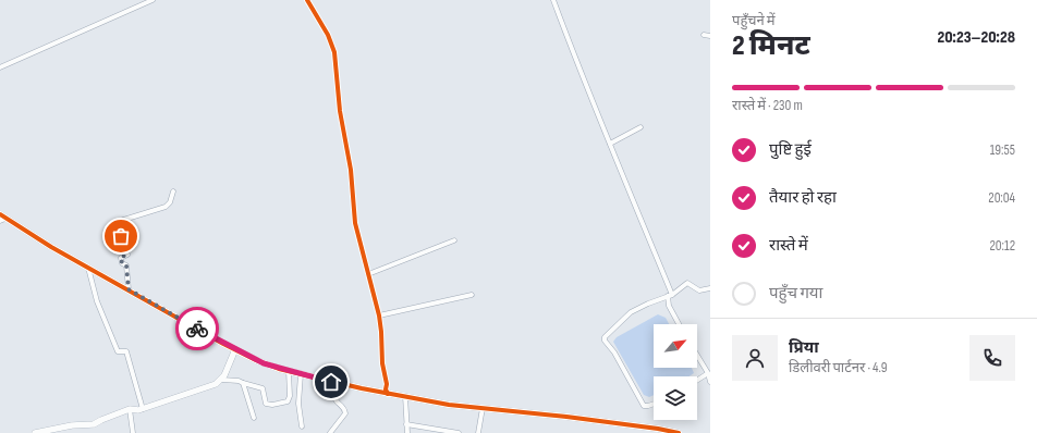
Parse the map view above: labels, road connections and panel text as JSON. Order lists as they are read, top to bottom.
{
  "north": "top right",
  "page": {
    "heading": ["2 मिनट", "पहुँचने में", "20:23–20:28"],
    "panel": ["प्रिया", "डिलीवरी पार्टनर · 4.9"],
    "bar": "रास्ते में · 230 m",
    "list": [
      ["पुष्टि हुई", "19:55"],
      ["तैयार हो रहा", "20:04"],
      ["रास्ते में", "20:12"],
      "पहुँच गया"
    ]
  }
}
